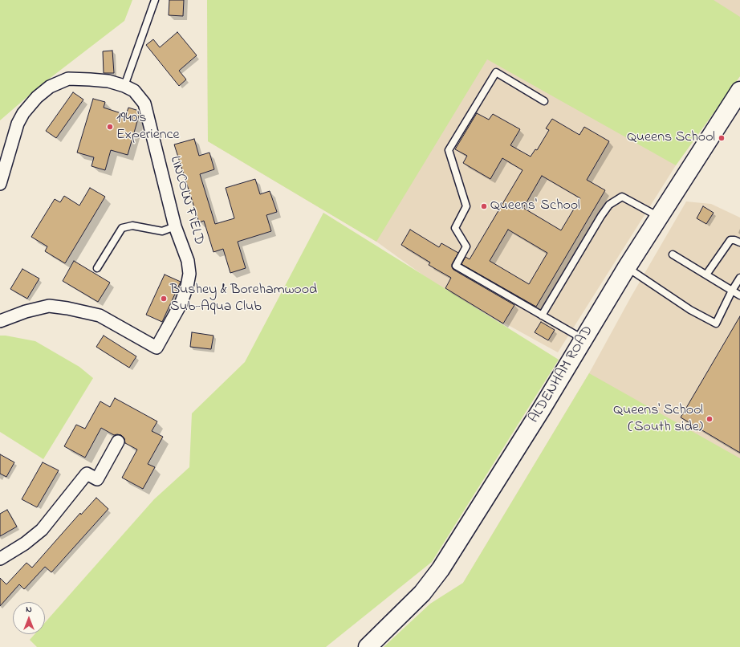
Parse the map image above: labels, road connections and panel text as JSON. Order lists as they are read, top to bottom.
{
  "streets": {
    "main road": ["ALDENHAM ROAD"],
    "street": ["LINCOLN FIELD"]
  },
  "places": [
    "1940's Experience",
    "Queens School",
    "Queens' School",
    "Bushey & Borehamwood Sub-Aqua Club",
    "Queens' School (South side)"
  ],
  "north": "top"
}
